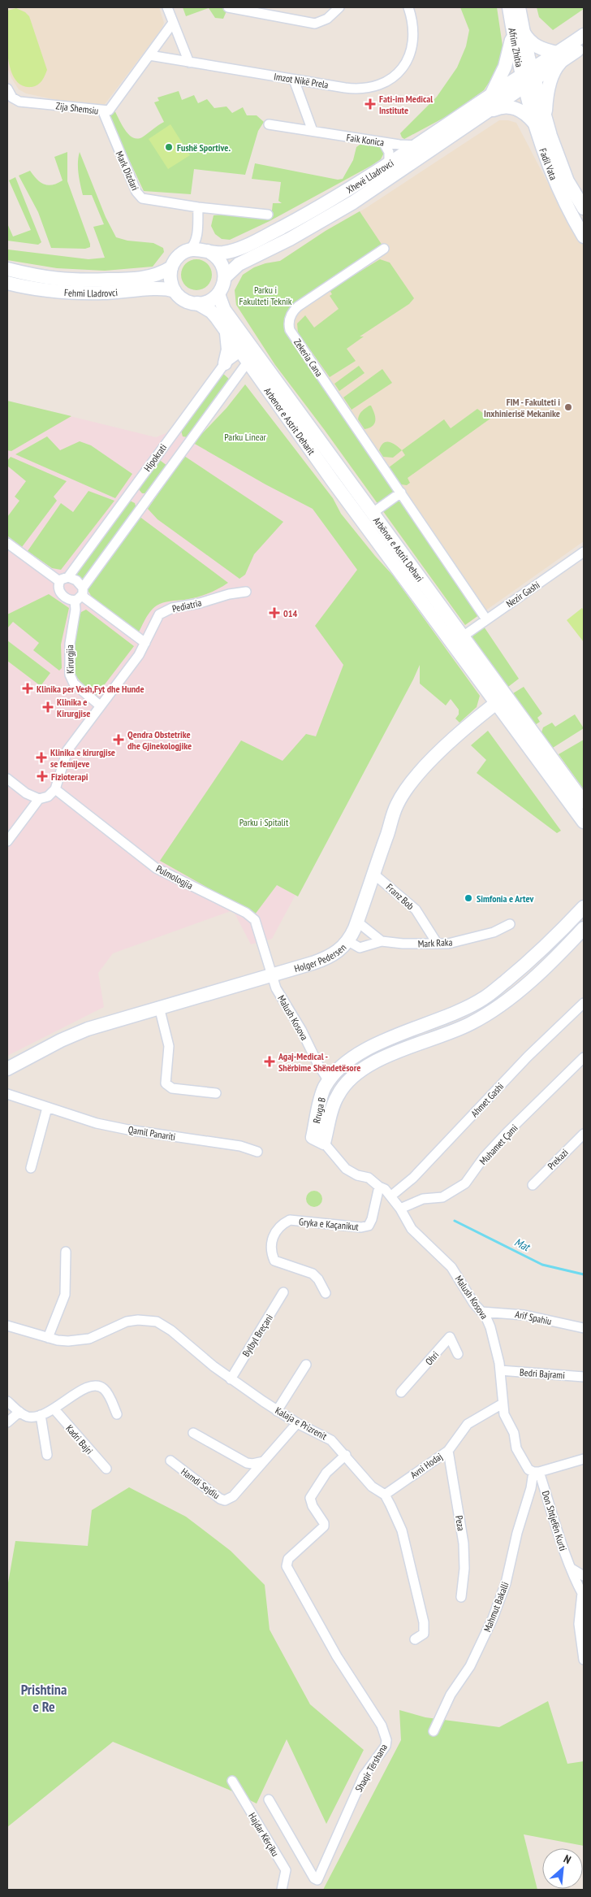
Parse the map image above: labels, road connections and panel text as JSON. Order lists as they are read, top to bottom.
{
  "streets": {
    "main road": [
      "Afrim Zhitia",
      "Fadil Vata",
      "Xhevë Lladrovci",
      "Fehmi Lladrovci",
      "Arbenor e Astrit Deharit",
      "Arbënor e Astrit Dehari",
      "Holger Pedersen",
      "Rruga B"
    ],
    "street": [
      "Imzot Nikë Prela",
      "Zija Shemsiu",
      "Faik Konica",
      "Mark Dizdari",
      "Zekeria Cana",
      "Hipokrati",
      "Nezir Gashi",
      "Pediatria",
      "Kirurgjia",
      "Pulmologjia",
      "Franz Bob",
      "Mark Raka",
      "Malush Kosova",
      "Ahmet Gashi",
      "Qamil Panariti",
      "Muhamet Çami",
      "Prekazi",
      "Gryka e Kaçanikut",
      "Arif Spahiu",
      "Bylbyl Breçani",
      "Ohri",
      "Bedri Bajrami",
      "Kalaja e Prizrenit",
      "Kadri Bajri",
      "Avni Hodaj",
      "Hamdi Sejdiu",
      "Don Shtjefën Kurti",
      "Peza",
      "Mahmut Bakalli",
      "Shaqir Tërshana",
      "Hajdar Kërçiku"
    ]
  },
  "crossings": [
    ["Afrim Zhitia", "Fadil Vata"],
    ["Afrim Zhitia", "Xhevë Lladrovci"],
    ["Zija Shemsiu", "Mark Dizdari"],
    ["Faik Konica", "Xhevë Lladrovci"],
    ["Fadil Vata", "Xhevë Lladrovci"],
    ["Xhevë Lladrovci", "Fehmi Lladrovci"],
    ["Xhevë Lladrovci", "Arbënor e Astrit Dehari"],
    ["Fehmi Lladrovci", "Arbënor e Astrit Dehari"],
    ["Zekeria Cana", "Nezir Gashi"],
    ["Arbenor e Astrit Deharit", "Hipokrati"],
    ["Arbenor e Astrit Deharit", "Arbënor e Astrit Dehari"],
    ["Hipokrati", "Arbënor e Astrit Dehari"],
    ["Hipokrati", "Kirurgjia"],
    ["Arbënor e Astrit Dehari", "Nezir Gashi"],
    ["Arbënor e Astrit Dehari", "Holger Pedersen"],
    ["Pediatria", "Kirurgjia"],
    ["Pediatria", "Pulmologjia"],
    ["Pulmologjia", "Holger Pedersen"],
    ["Pulmologjia", "Malush Kosova"],
    ["Franz Bob", "Mark Raka"],
    ["Franz Bob", "Holger Pedersen"],
    ["Mark Raka", "Holger Pedersen"],
    ["Holger Pedersen", "Malush Kosova"],
    ["Malush Kosova", "Ahmet Gashi"],
    ["Malush Kosova", "Rruga B"],
    ["Malush Kosova", "Muhamet Çami"],
    ["Malush Kosova", "Gryka e Kaçanikut"],
    ["Malush Kosova", "Arif Spahiu"],
    ["Malush Kosova", "Bedri Bajrami"],
    ["Malush Kosova", "Avni Hodaj"],
    ["Malush Kosova", "Don Shtjefën Kurti"],
    ["Malush Kosova", "Mahmut Bakalli"],
    ["Bylbyl Breçani", "Kalaja e Prizrenit"],
    ["Kalaja e Prizrenit", "Avni Hodaj"],
    ["Kalaja e Prizrenit", "Hamdi Sejdiu"],
    ["Kalaja e Prizrenit", "Shaqir Tërshana"],
    ["Avni Hodaj", "Peza"],
    ["Don Shtjefën Kurti", "Mahmut Bakalli"]
  ],
  "districts": ["Prishtina e Re"],
  "water": ["Mat"],
  "parks": ["Parku i Fakulteti Teknik", "Parku Linear", "Parku i Spitalit"],
  "places": {
    "health": [
      "Fati-im Medical Institute",
      "014",
      "Klinika per Vesh,Fyt dhe Hunde",
      "Klinika e Kirurgjise",
      "Qendra Obstetrike dhe Gjinekologjike",
      "Klinika e kirurgjise se femijeve",
      "Fizioterapi",
      "Agaj-Medical - Shërbime Shëndetësore"
    ],
    "other": ["Fushë Sportive.", "FIM - Fakulteti i Inxhinierisë Mekanike", "Simfonia e Artev"]
  },
  "north": "top right"
}
